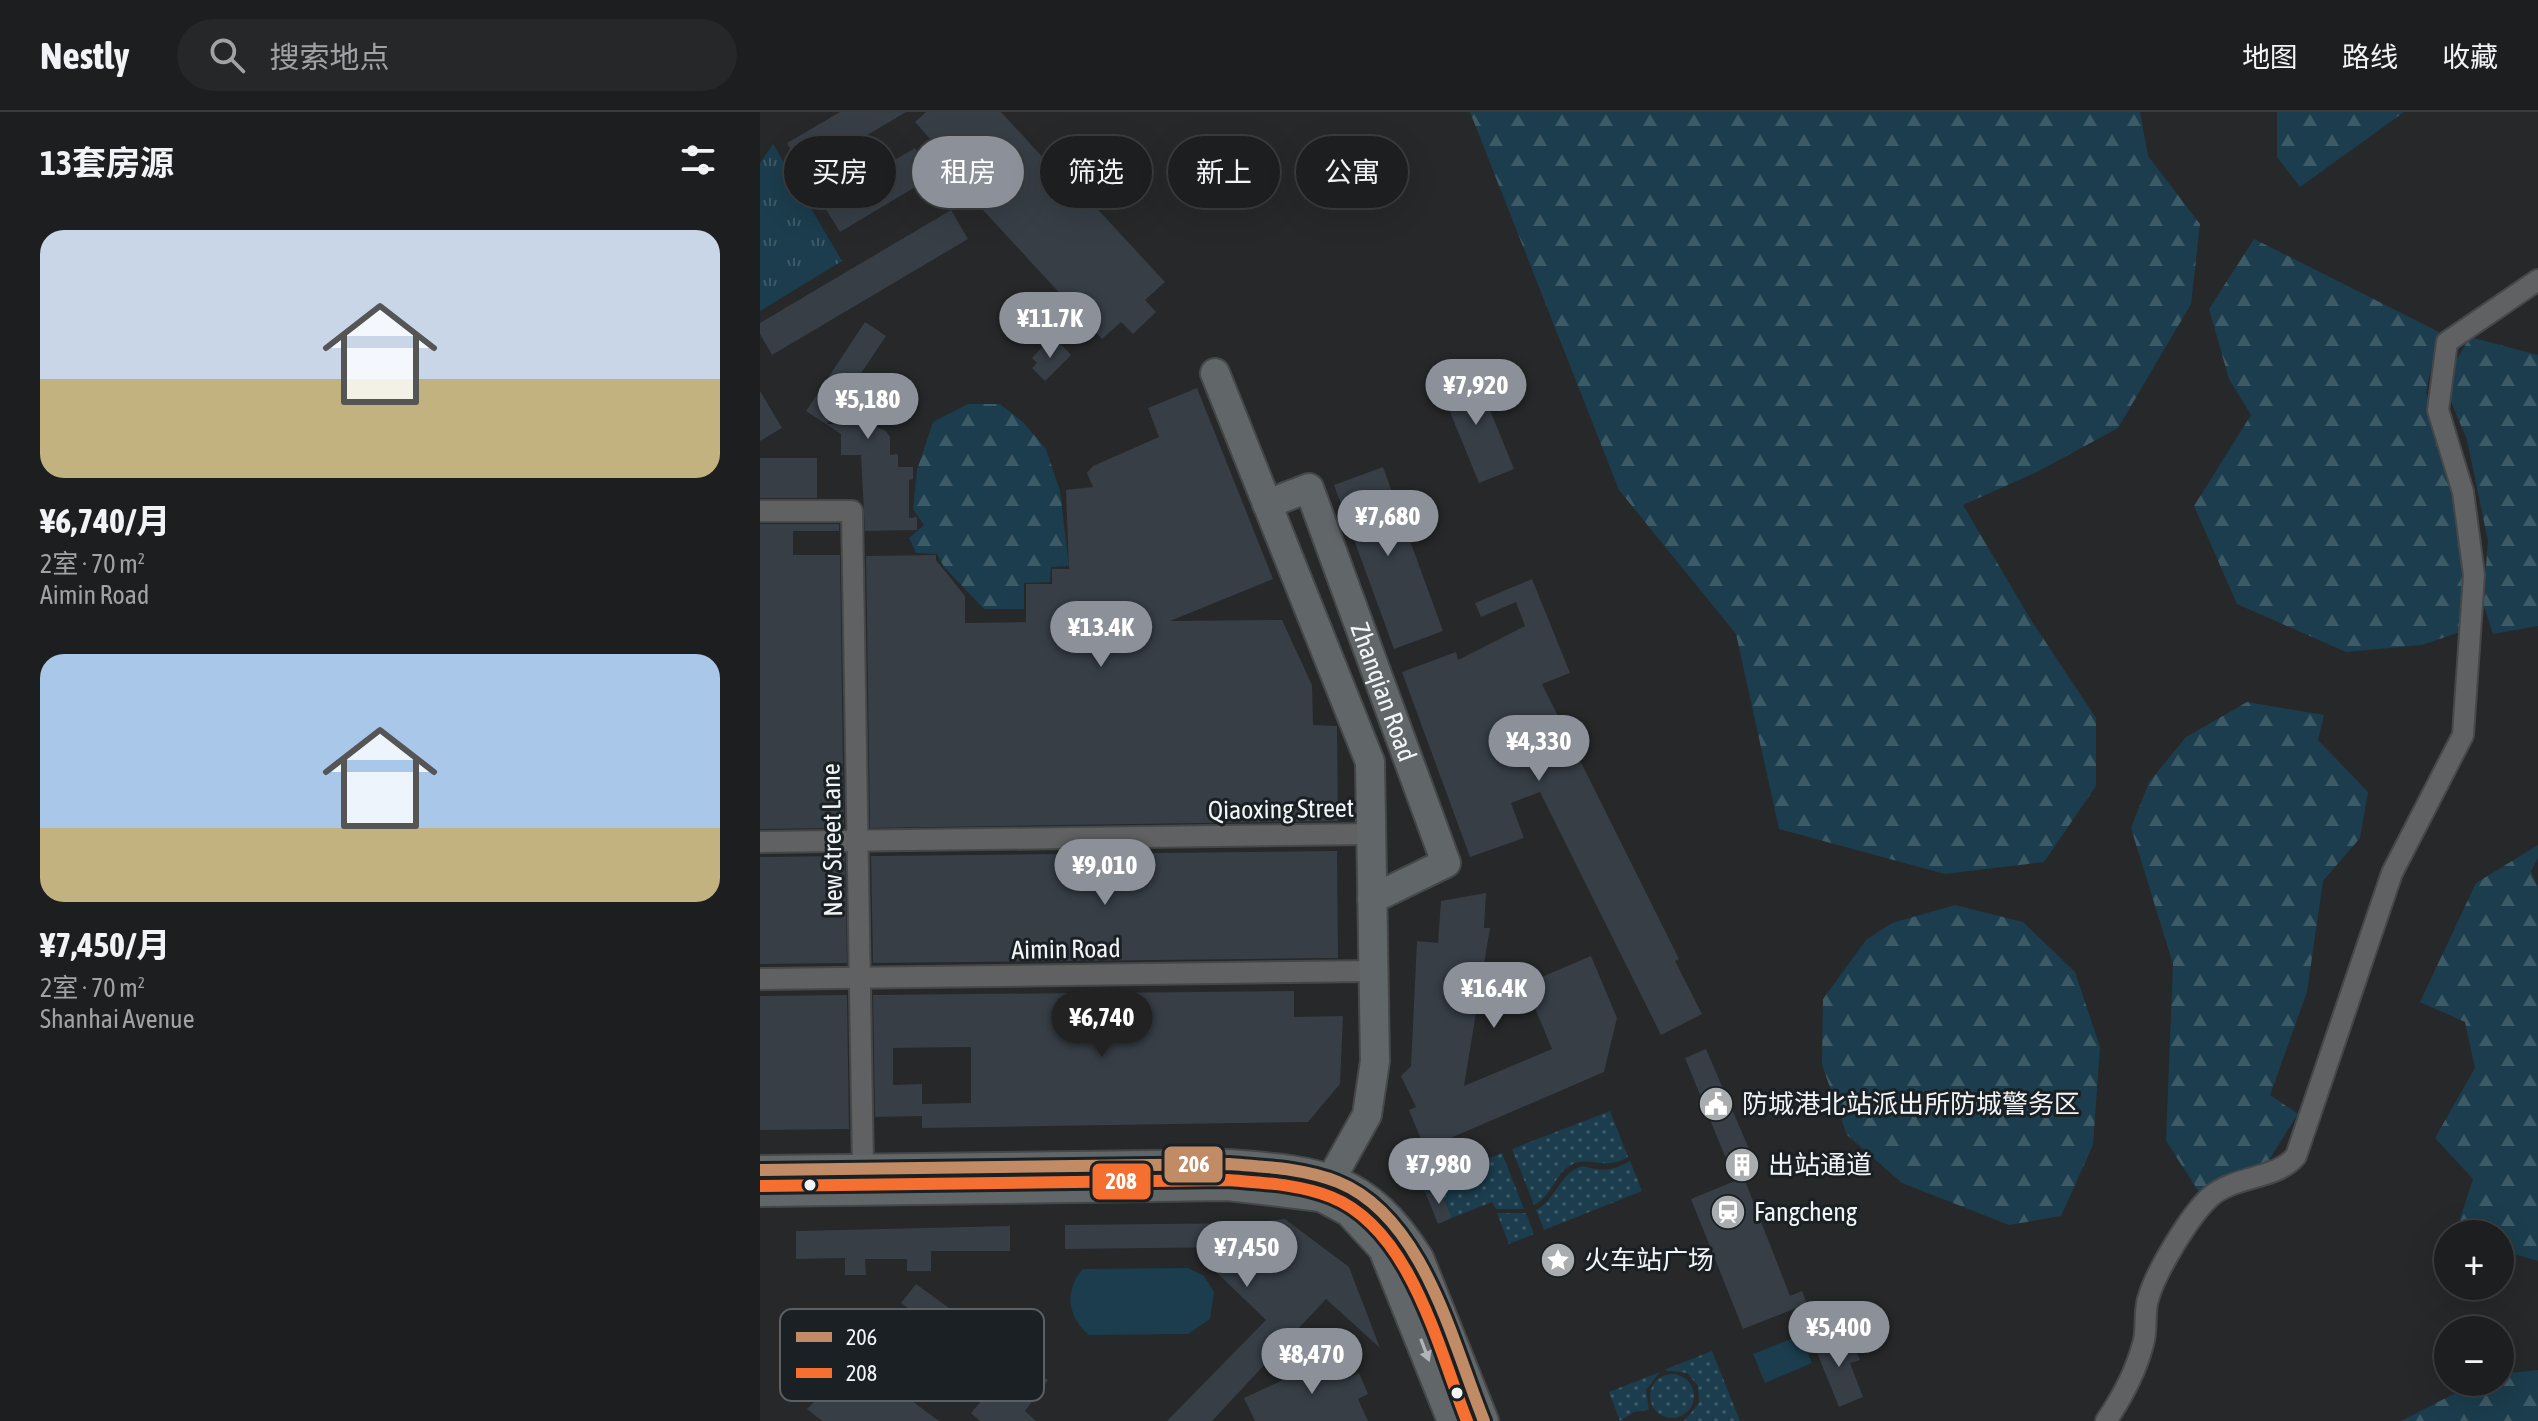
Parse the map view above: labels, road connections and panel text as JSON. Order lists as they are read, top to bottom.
{
  "streets": {
    "main road": ["Zhanqian Road"],
    "street": ["Qiaoxing Street", "New Street Lane", "Aimin Road"]
  },
  "crossings": [
    ["Zhanqian Road", "Qiaoxing Street"],
    ["Zhanqian Road", "Aimin Road"],
    ["Qiaoxing Street", "New Street Lane"],
    ["New Street Lane", "Aimin Road"]
  ],
  "places": {
    "public building": ["防城港北站派出所防城警务区"],
    "building": ["出站通道"],
    "station": ["Fangcheng"],
    "place": ["火车站广场"]
  },
  "lines": ["transit line 206", "transit line 208"],
  "legend": ["206", "208"],
  "page": {
    "header": "Nestly",
    "search": "搜索地点",
    "nav": ["地图", "路线", "收藏"],
    "heading": "13套房源",
    "chip": [
      "买房",
      "租房",
      "筛选",
      "新上",
      "公寓"
    ],
    "list": [
      {
        "name": "¥6,740/月",
        "note": "2室 · 70 m² · Aimin Road"
      },
      {
        "name": "¥7,450/月",
        "note": "2室 · 70 m² · Shanhai Avenue"
      }
    ],
    "price": [
      "¥11.7K",
      "¥7,920",
      "¥5,180",
      "¥7,680",
      "¥13.4K",
      "¥4,330",
      "¥9,010",
      "¥16.4K",
      "¥6,740",
      "¥7,980",
      "¥7,450",
      "¥5,400",
      "¥8,470"
    ],
    "map_buttons": ["+", "−"]
  }
}
